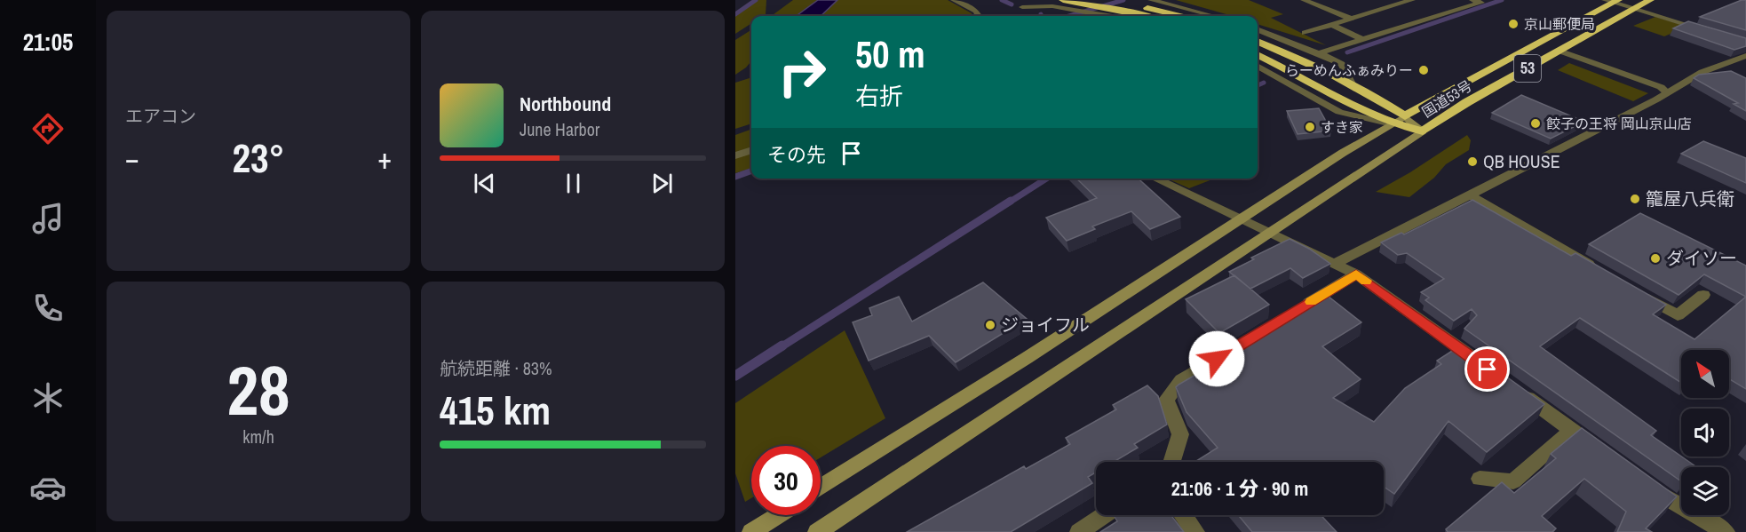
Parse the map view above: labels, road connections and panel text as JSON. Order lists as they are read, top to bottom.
{
  "streets": {
    "highway": ["53", "国道53号"]
  },
  "crossings": [
    ["53", "国道53号"]
  ],
  "places": [
    "京山郵便局",
    "らーめんふぁみりー",
    "餃子の王将 岡山京山店",
    "すき家",
    "QB HOUSE",
    "籠屋八兵衛",
    "ダイソー",
    "ジョイフル"
  ],
  "north": "top left",
  "page": {
    "tabs": "21:05",
    "tile": [
      "エアコン",
      ["28", "km/h"],
      ["航続距離 · 83%", "415 km"]
    ],
    "turn": ["50 m", "右折"],
    "song": ["Northbound", "June Harbor"],
    "then": "その先",
    "heat": ["−", "23°", "+"],
    "limit": "30",
    "trip": "21:06 · 1 分 · 90 m"
  }
}
